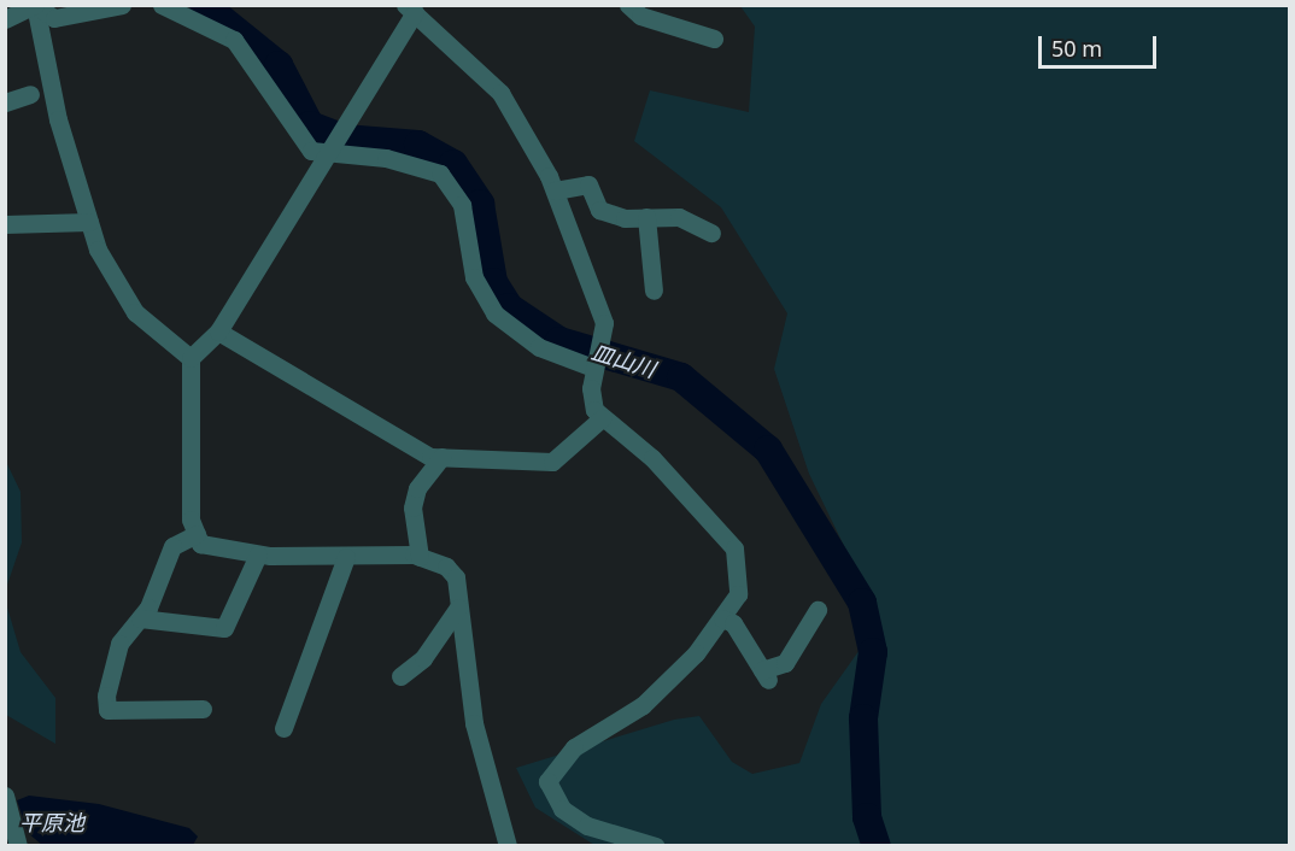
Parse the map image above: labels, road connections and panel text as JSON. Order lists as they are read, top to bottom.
{
  "water": ["皿山川", "平原池"],
  "scale_bar": "50 m"
}
